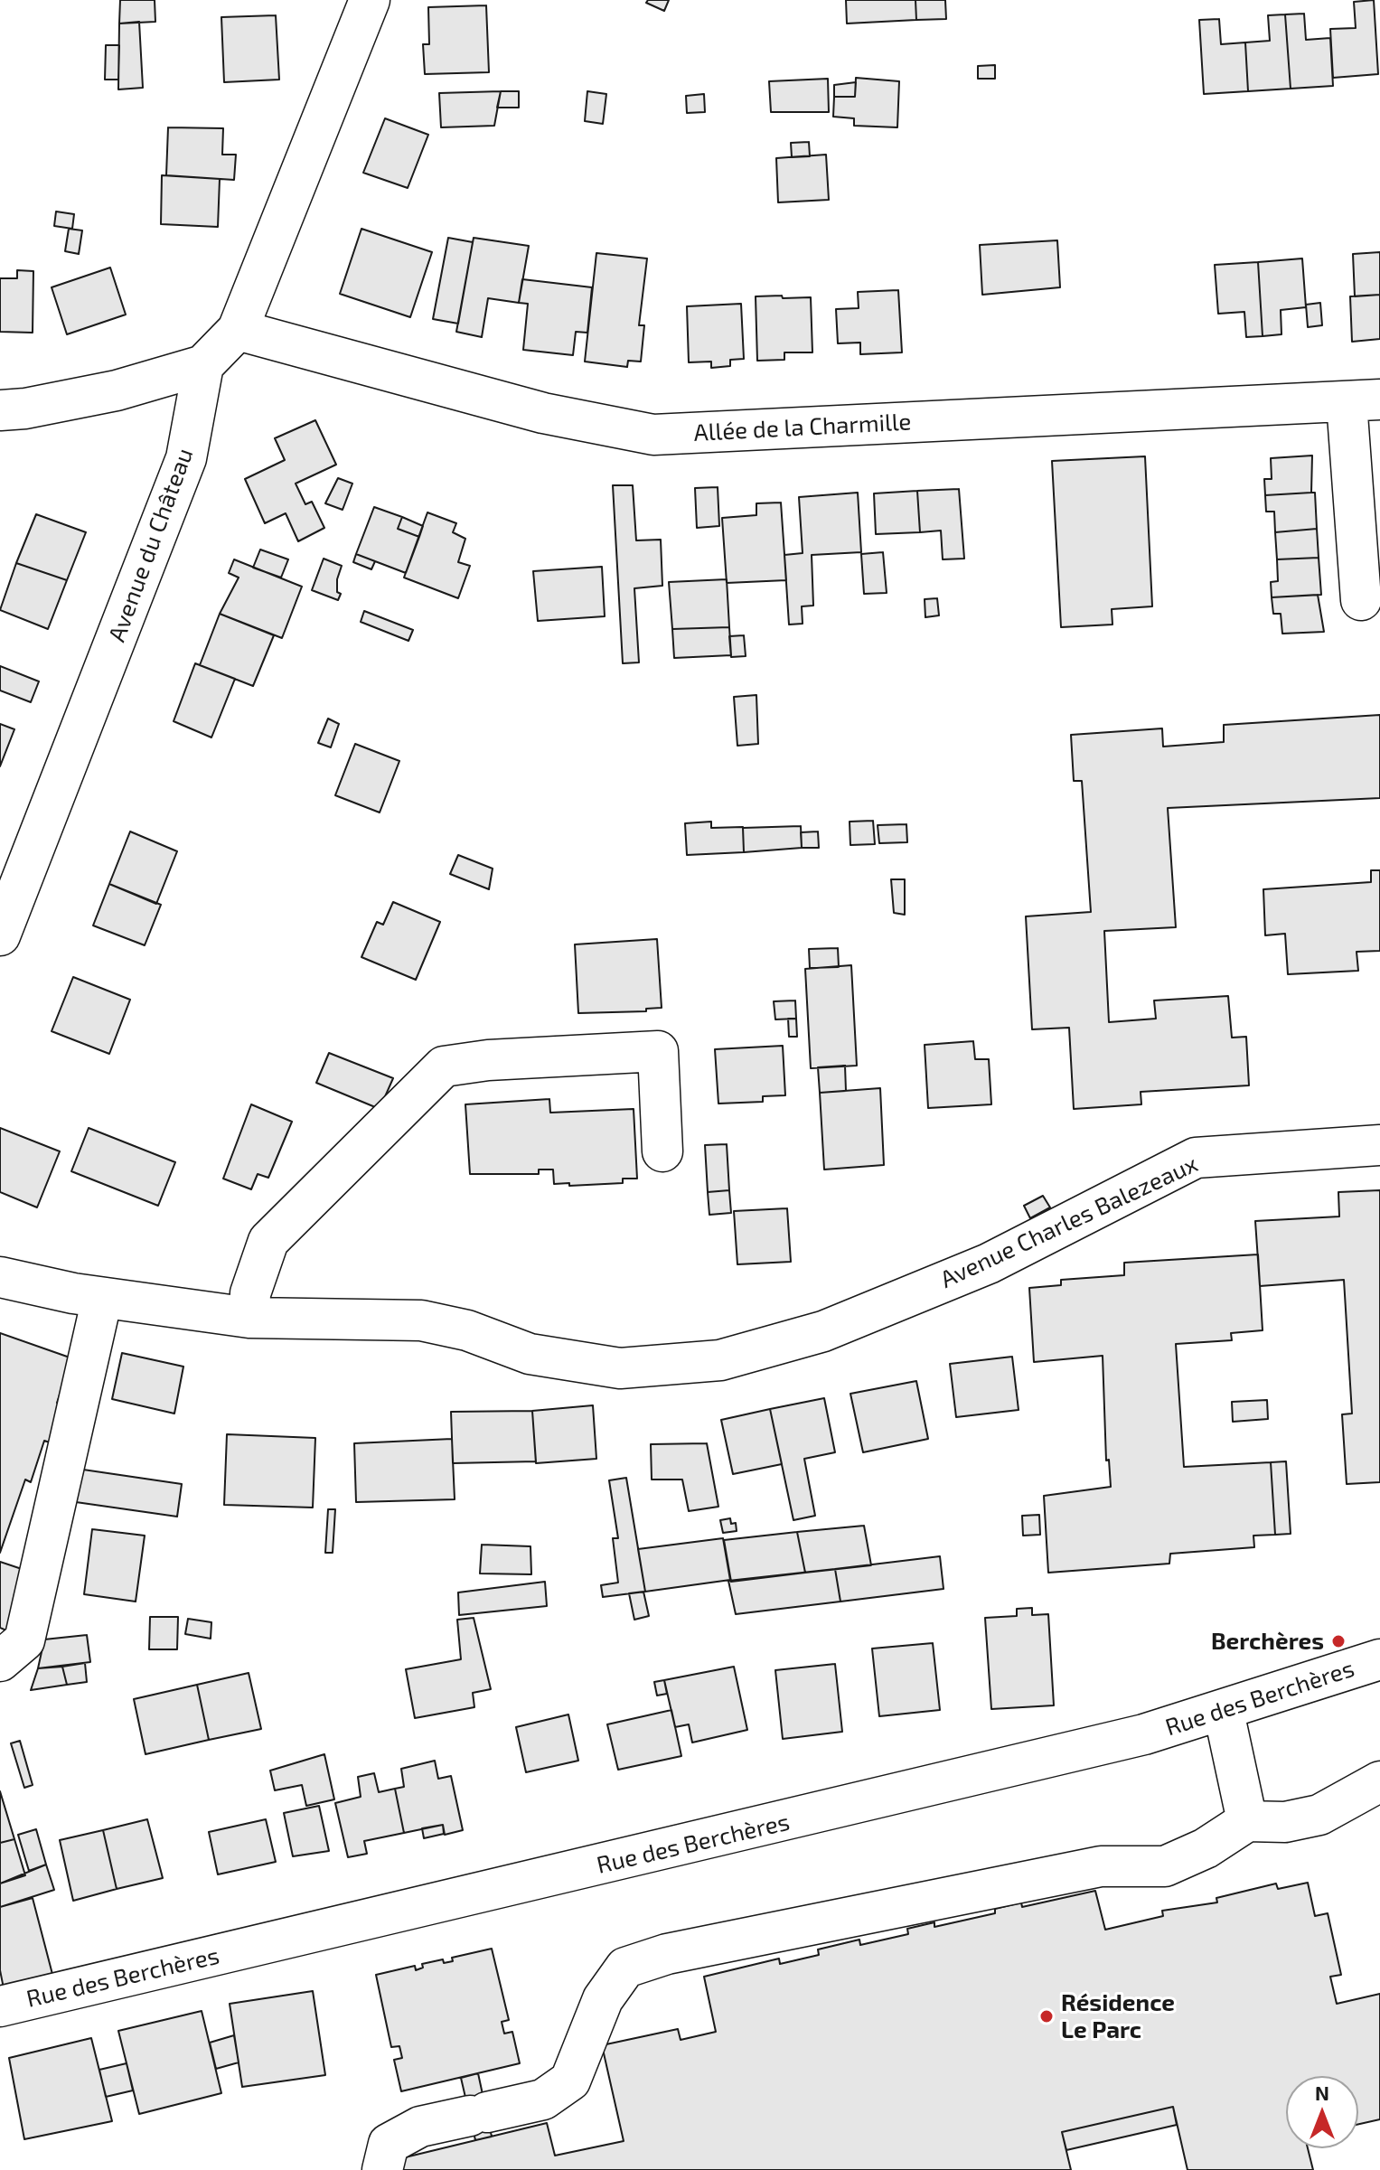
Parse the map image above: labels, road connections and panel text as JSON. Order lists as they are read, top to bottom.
{
  "streets": {
    "street": [
      "Allée de la Charmille",
      "Avenue du Château",
      "Avenue Charles Balezeaux",
      "Rue des Berchères"
    ]
  },
  "places": ["Berchères", "Résidence Le Parc"],
  "north": "top"
}
